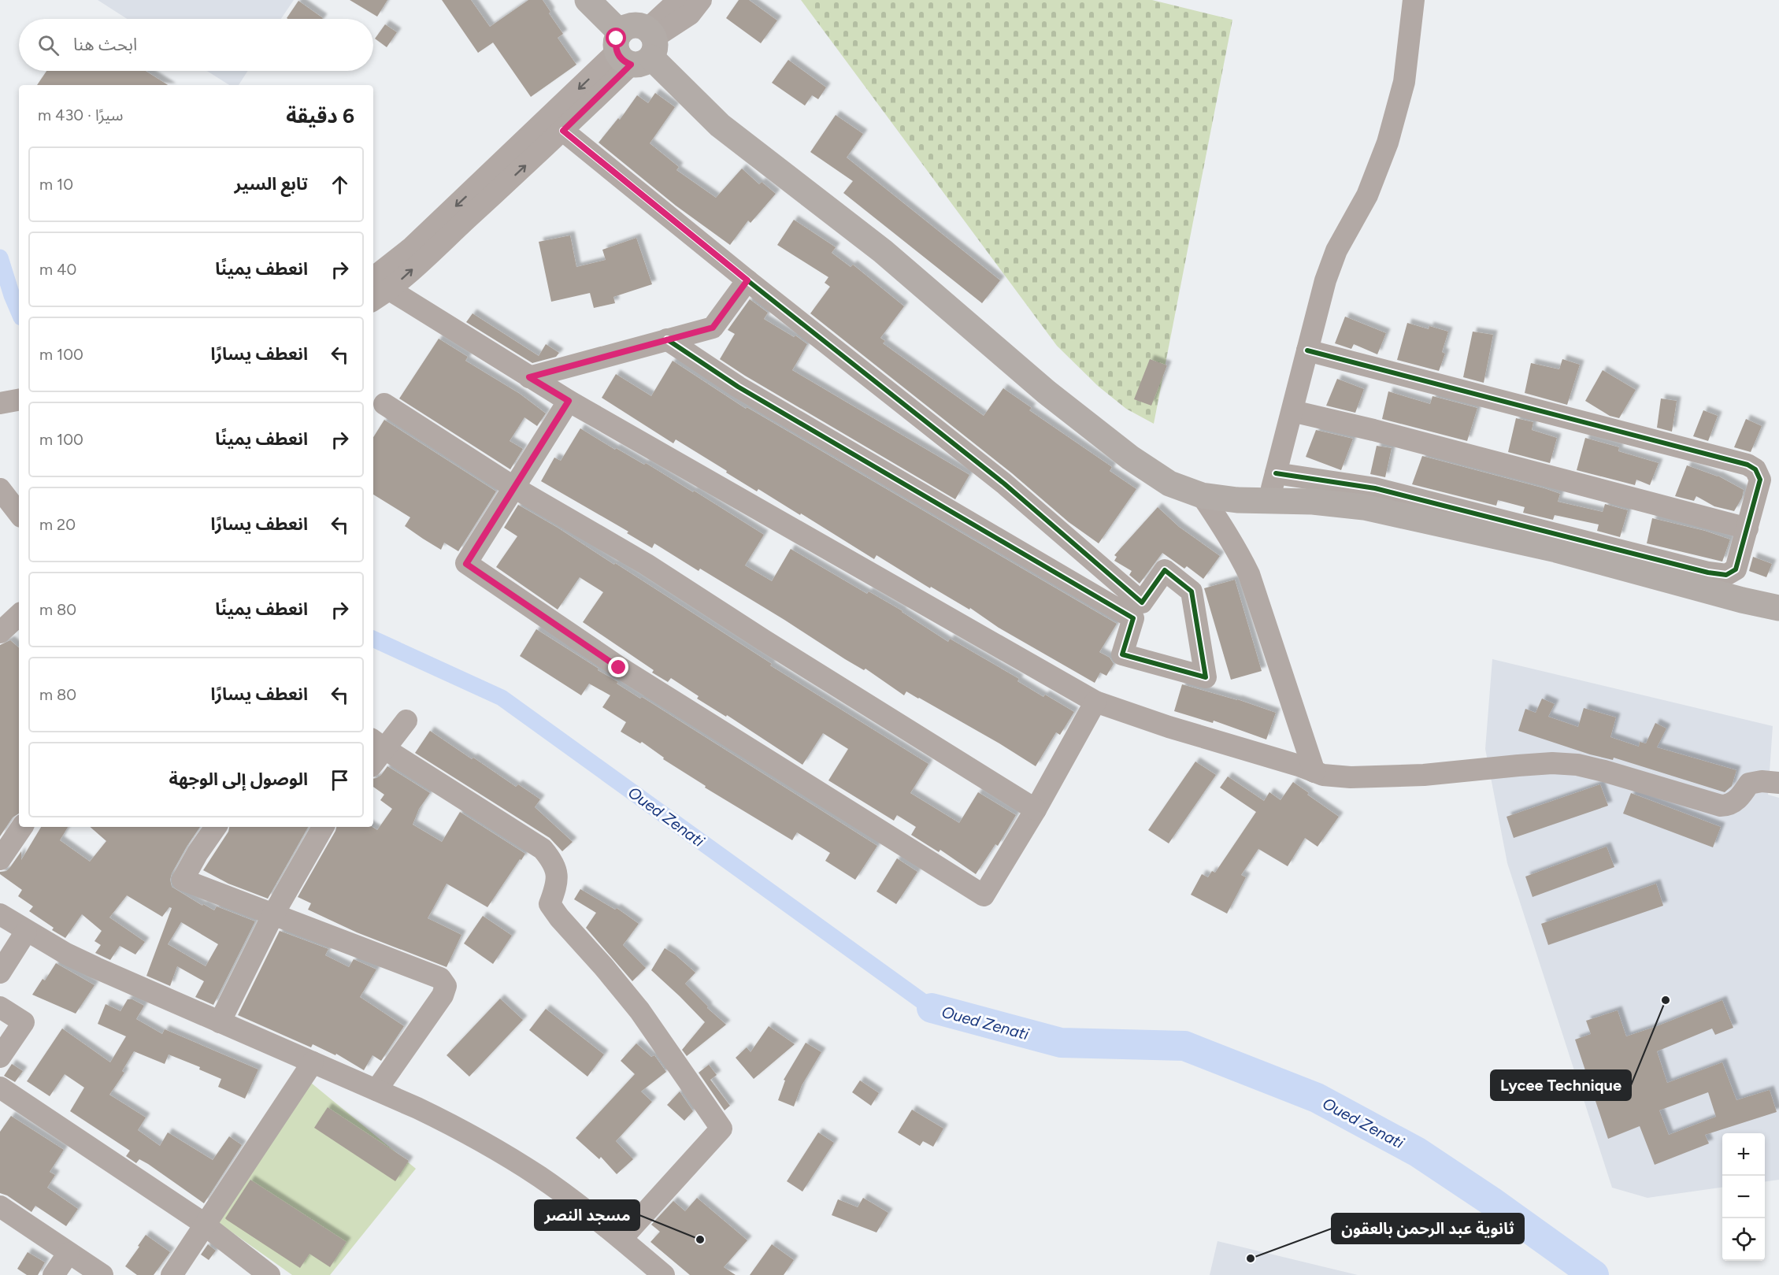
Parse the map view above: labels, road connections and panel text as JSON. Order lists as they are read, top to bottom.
{
  "water": ["Oued Zenati"],
  "places": ["Lycee Technique", "مسجد النصر", "ثانوية عبد الرحمن بالعقون"],
  "page": {
    "search": "ابحث هنا",
    "heading": ["6 دقيقة", "سيرًا · 430 m"],
    "list": [
      ["تابع السير", "10 m"],
      ["انعطف يمينًا", "40 m"],
      ["انعطف يسارًا", "100 m"],
      ["انعطف يمينًا", "100 m"],
      ["انعطف يسارًا", "20 m"],
      ["انعطف يمينًا", "80 m"],
      ["انعطف يسارًا", "80 m"],
      "الوصول إلى الوجهة"
    ],
    "map_buttons": ["+", "−"]
  }
}
